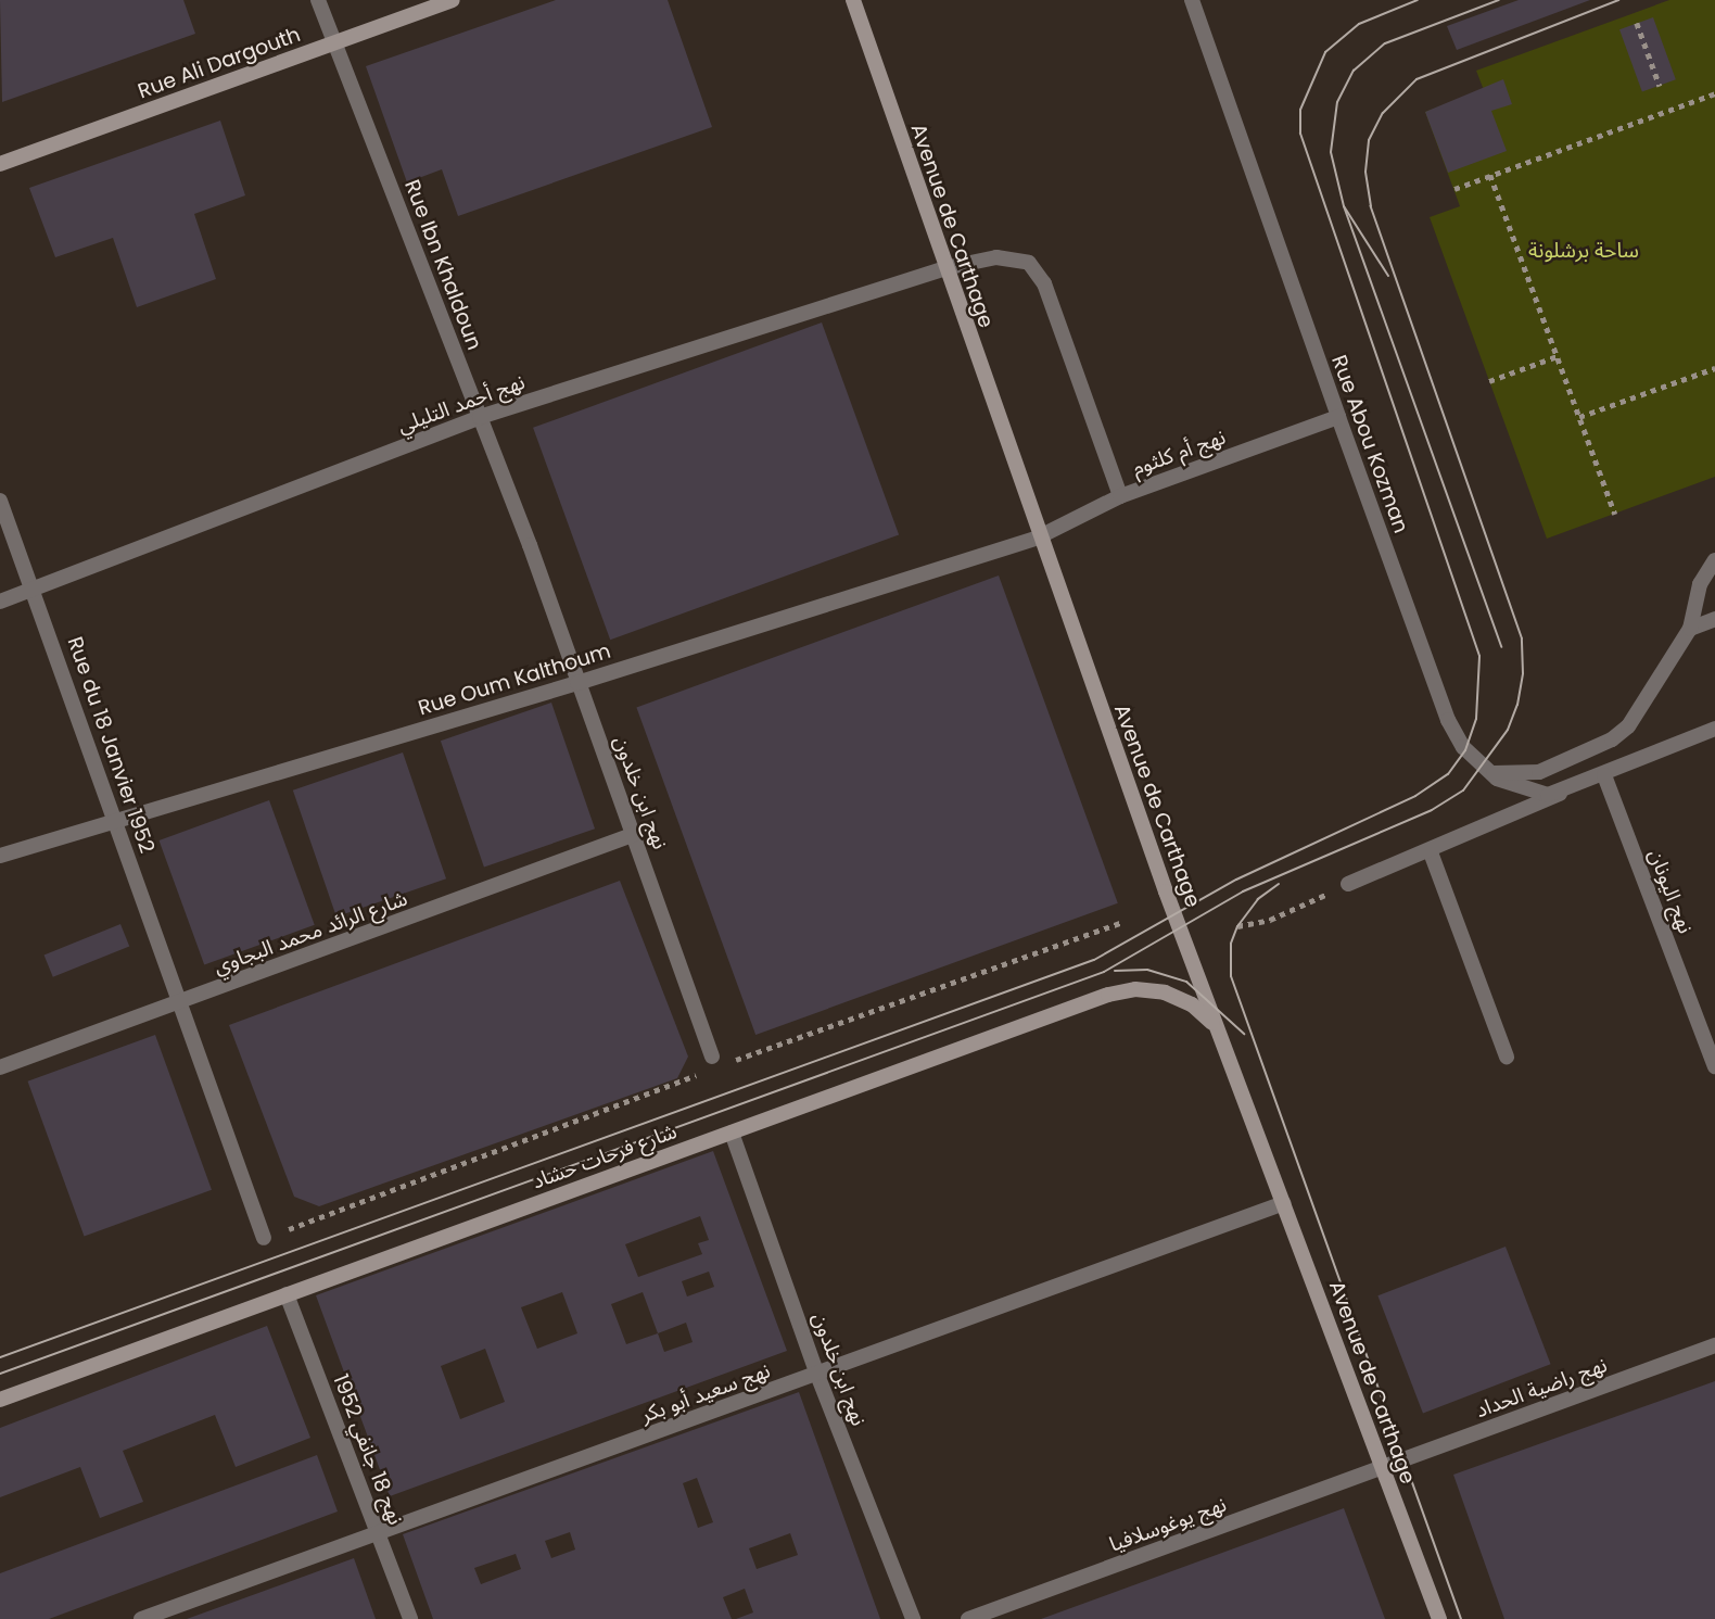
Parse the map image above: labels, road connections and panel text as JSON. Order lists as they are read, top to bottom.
{
  "streets": {
    "street": [
      "Rue Ali Dargouth",
      "Avenue de Carthage",
      "Rue Ibn Khaldoun",
      "نهج أحمد التليلي",
      "Rue Abou Kozman",
      "نهج أم كلثوم",
      "Rue Oum Kalthoum",
      "Rue du 18 Janvier 1952",
      "نهج ابن خلدون",
      "نهج اليونان",
      "شارع الرائد محمد البجاوي",
      "شارع فرحات حشاد",
      "نهج راضية الحداد",
      "نهج سعيد أبو بكر",
      "نهج 18 جانفي 1952",
      "نهج يوغوسلافيا"
    ]
  },
  "crossings": [
    ["Rue Ali Dargouth", "Rue Ibn Khaldoun"],
    ["Avenue de Carthage", "نهج أحمد التليلي"],
    ["Avenue de Carthage", "نهج أم كلثوم"],
    ["Avenue de Carthage", "Rue Oum Kalthoum"],
    ["Avenue de Carthage", "شارع فرحات حشاد"],
    ["Avenue de Carthage", "نهج راضية الحداد"],
    ["Avenue de Carthage", "نهج سعيد أبو بكر"],
    ["Avenue de Carthage", "نهج يوغوسلافيا"],
    ["Rue Ibn Khaldoun", "نهج أحمد التليلي"],
    ["Rue Ibn Khaldoun", "نهج ابن خلدون"],
    ["نهج أحمد التليلي", "نهج أم كلثوم"],
    ["نهج أحمد التليلي", "Rue du 18 Janvier 1952"],
    ["Rue Abou Kozman", "نهج أم كلثوم"],
    ["Rue Abou Kozman", "نهج اليونان"],
    ["نهج أم كلثوم", "Rue Oum Kalthoum"],
    ["Rue Oum Kalthoum", "Rue du 18 Janvier 1952"],
    ["Rue Oum Kalthoum", "نهج ابن خلدون"],
    ["Rue du 18 Janvier 1952", "شارع الرائد محمد البجاوي"],
    ["نهج ابن خلدون", "شارع الرائد محمد البجاوي"],
    ["نهج ابن خلدون", "شارع فرحات حشاد"],
    ["نهج ابن خلدون", "نهج سعيد أبو بكر"],
    ["شارع فرحات حشاد", "نهج 18 جانفي 1952"],
    ["نهج راضية الحداد", "نهج يوغوسلافيا"],
    ["نهج سعيد أبو بكر", "نهج 18 جانفي 1952"]
  ],
  "parks": ["ساحة برشلونة"]
}
